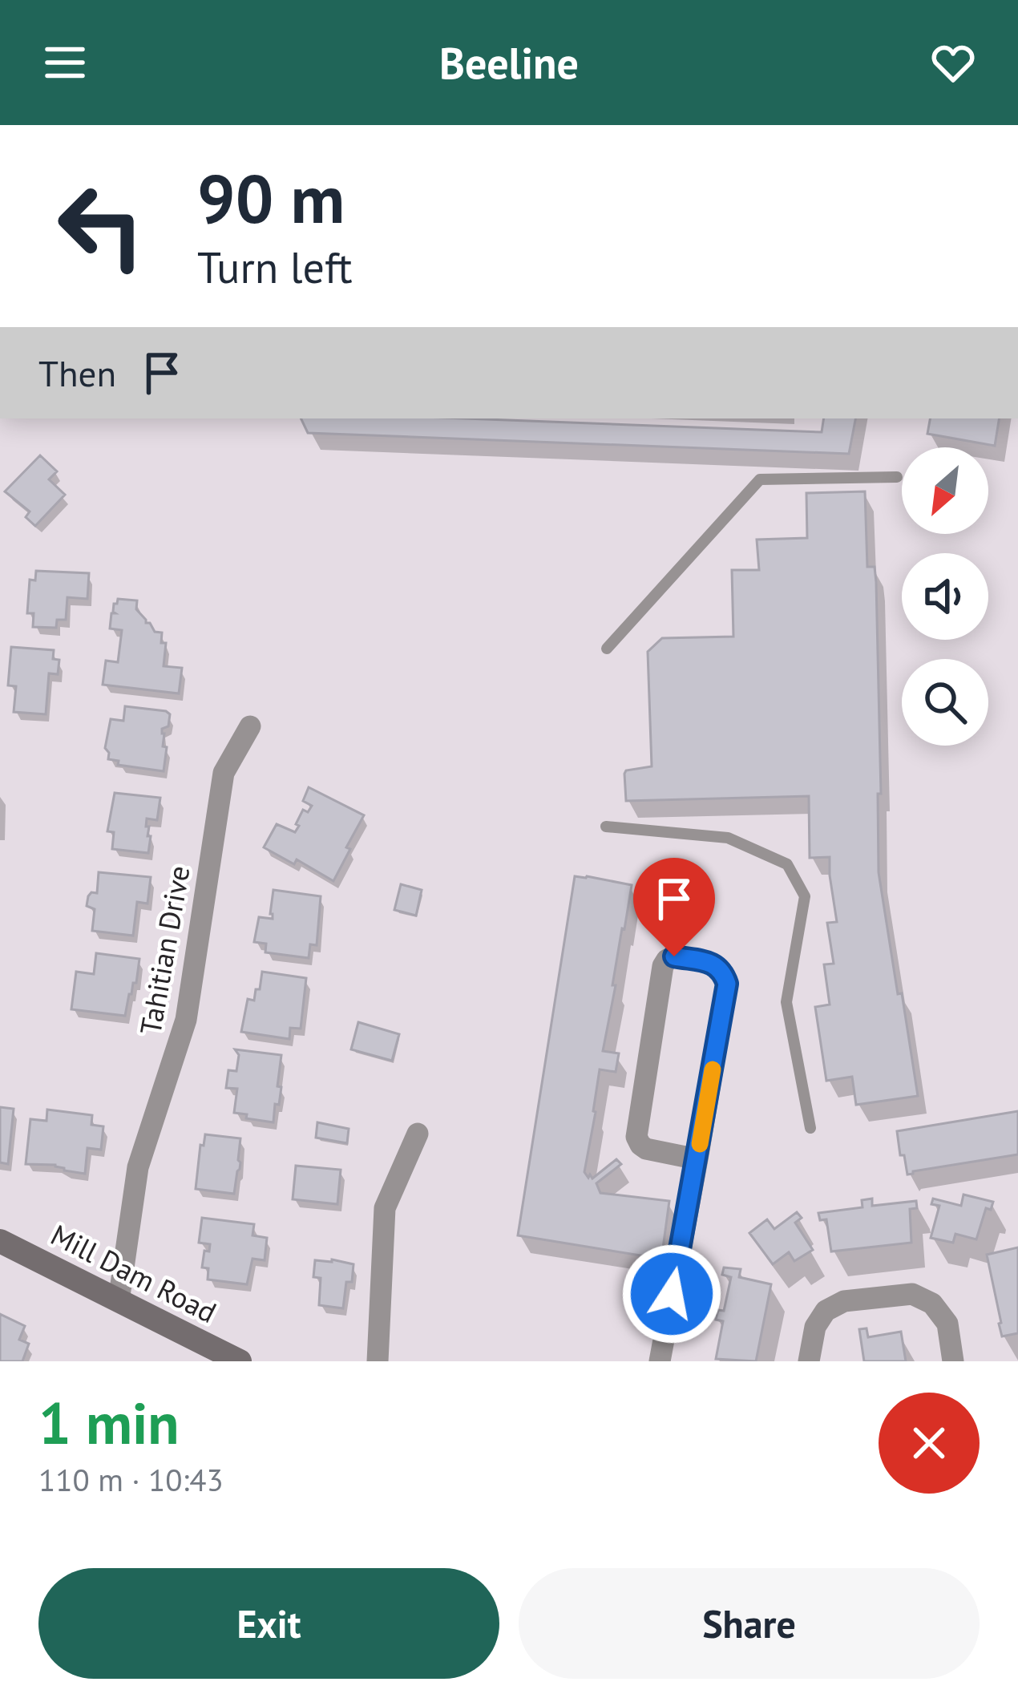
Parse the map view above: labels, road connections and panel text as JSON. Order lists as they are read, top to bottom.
{
  "streets": {
    "street": ["Tahitian Drive", "Mill Dam Road"]
  },
  "crossings": [
    ["Tahitian Drive", "Mill Dam Road"]
  ],
  "north": "bottom left",
  "page": {
    "header": "Beeline",
    "turn": ["90 m", "Turn left"],
    "then": "Then",
    "heading": ["1 min", "110 m · 10:43"],
    "buttons": ["Exit", "Share"]
  }
}
